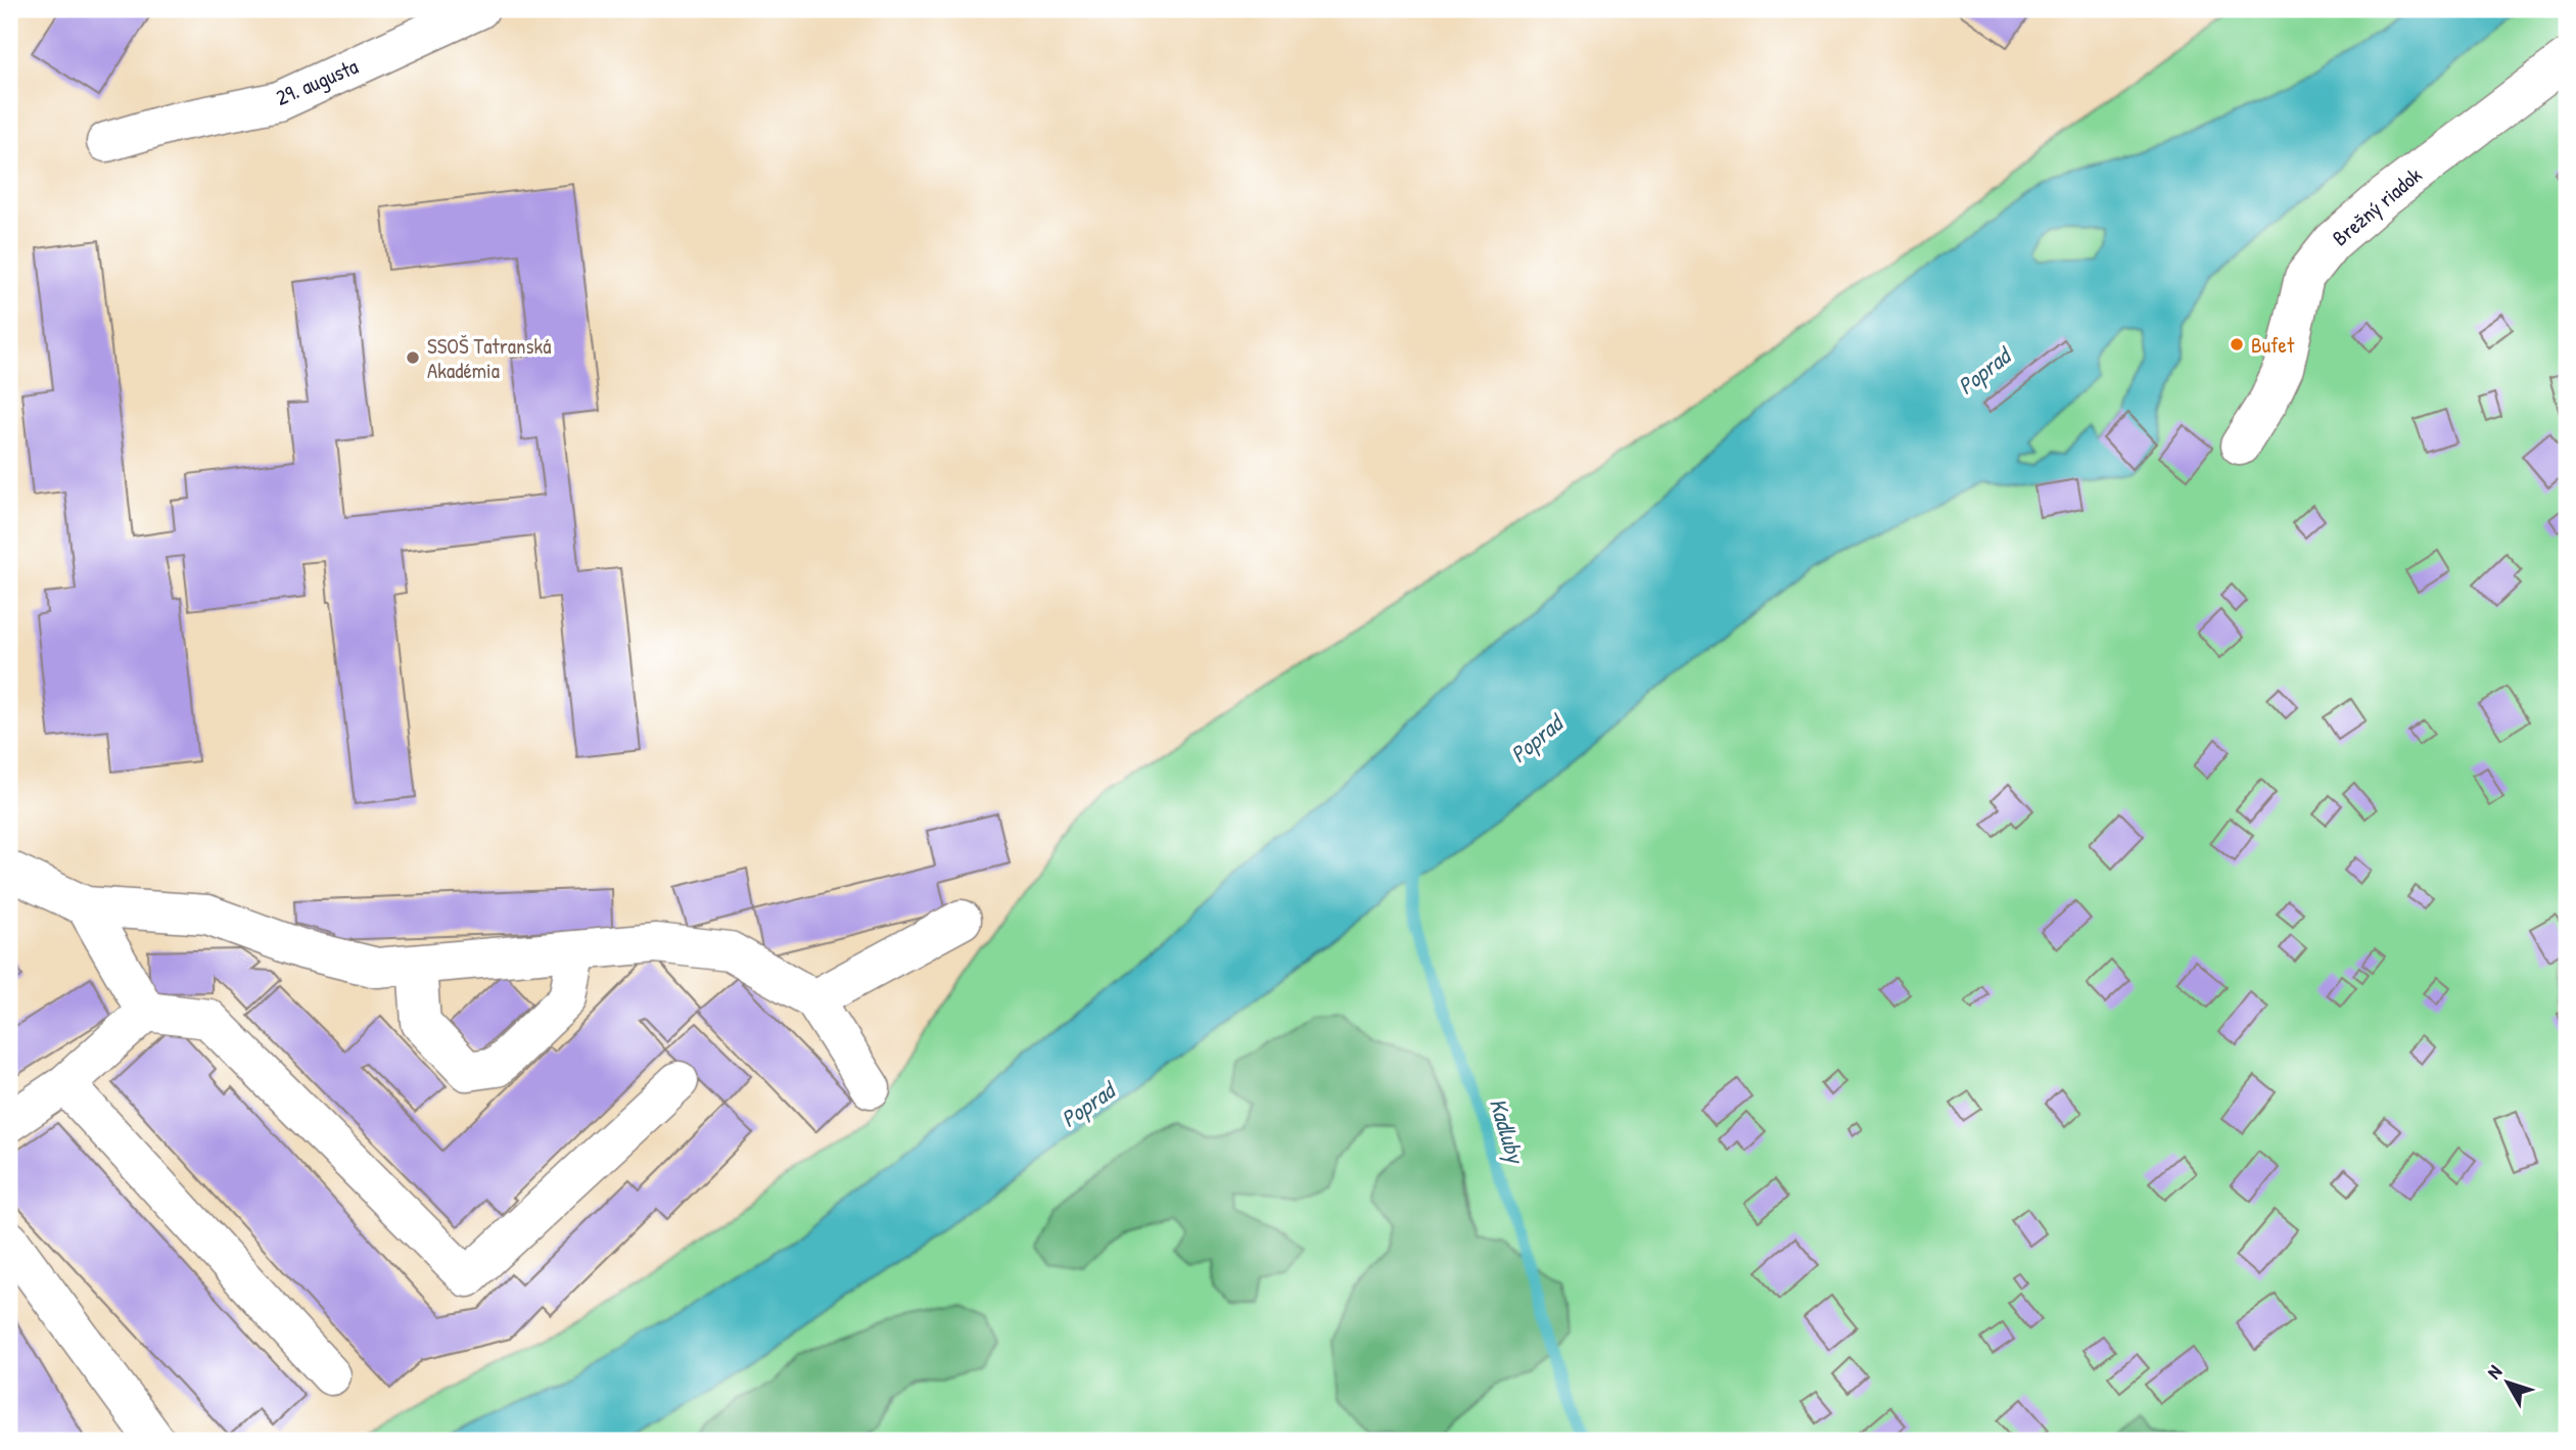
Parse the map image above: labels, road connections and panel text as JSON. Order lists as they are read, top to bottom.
{
  "streets": {
    "street": ["29. augusta", "Brežný riadok"]
  },
  "water": ["Poprad", "Kadluby"],
  "places": ["Bufet", "SSOŠ Tatranská Akadémia"],
  "north": "top left"
}
